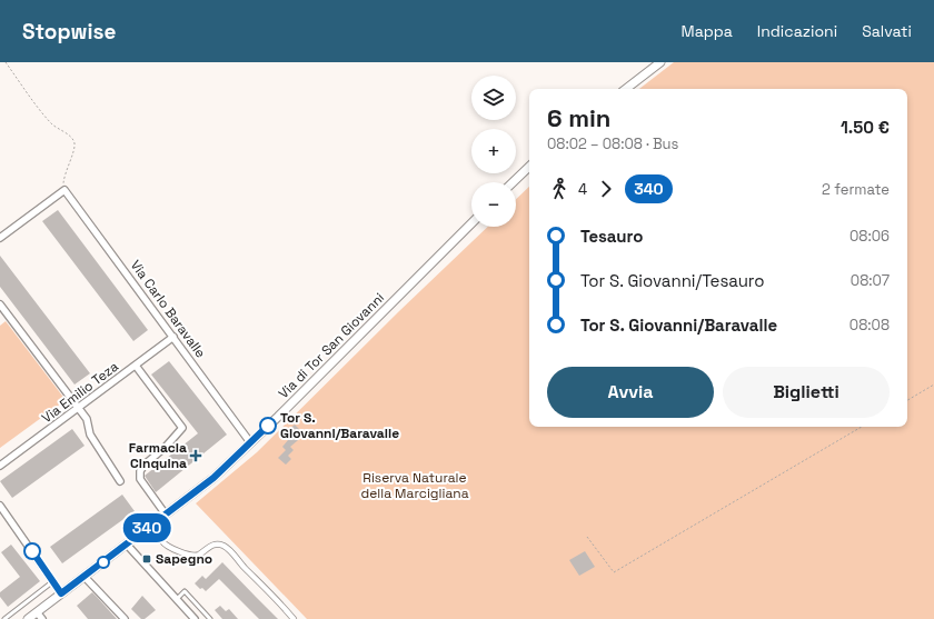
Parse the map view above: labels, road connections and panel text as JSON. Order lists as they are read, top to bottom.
{
  "streets": {
    "street": ["Via Carlo Baravalle", "Via di Tor San Giovanni", "Via Emilio Teza"]
  },
  "crossings": [
    ["Via Carlo Baravalle", "Via di Tor San Giovanni"],
    ["Via Carlo Baravalle", "Via Emilio Teza"]
  ],
  "parks": ["Riserva Naturale della Marcigliana"],
  "places": {
    "other": ["Tor S. Giovanni/Baravalle"],
    "health": ["Farmacia Cinquina"],
    "transit": ["Sapegno"]
  },
  "lines": ["bus line 340"],
  "page": {
    "header": "Stopwise",
    "nav": ["Mappa", "Indicazioni", "Salvati"],
    "on_map": "340",
    "map_buttons": ["+", "−"],
    "heading": ["6 min", "08:02 – 08:08 · Bus", "1.50 €"],
    "legs": ["4", "340", "2 fermate"],
    "list": [
      {
        "name": "Tesauro",
        "value": "08:06"
      },
      {
        "name": "Tor S. Giovanni/Tesauro",
        "value": "08:07"
      },
      {
        "name": "Tor S. Giovanni/Baravalle",
        "value": "08:08"
      }
    ],
    "buttons": ["Avvia", "Biglietti"]
  }
}
